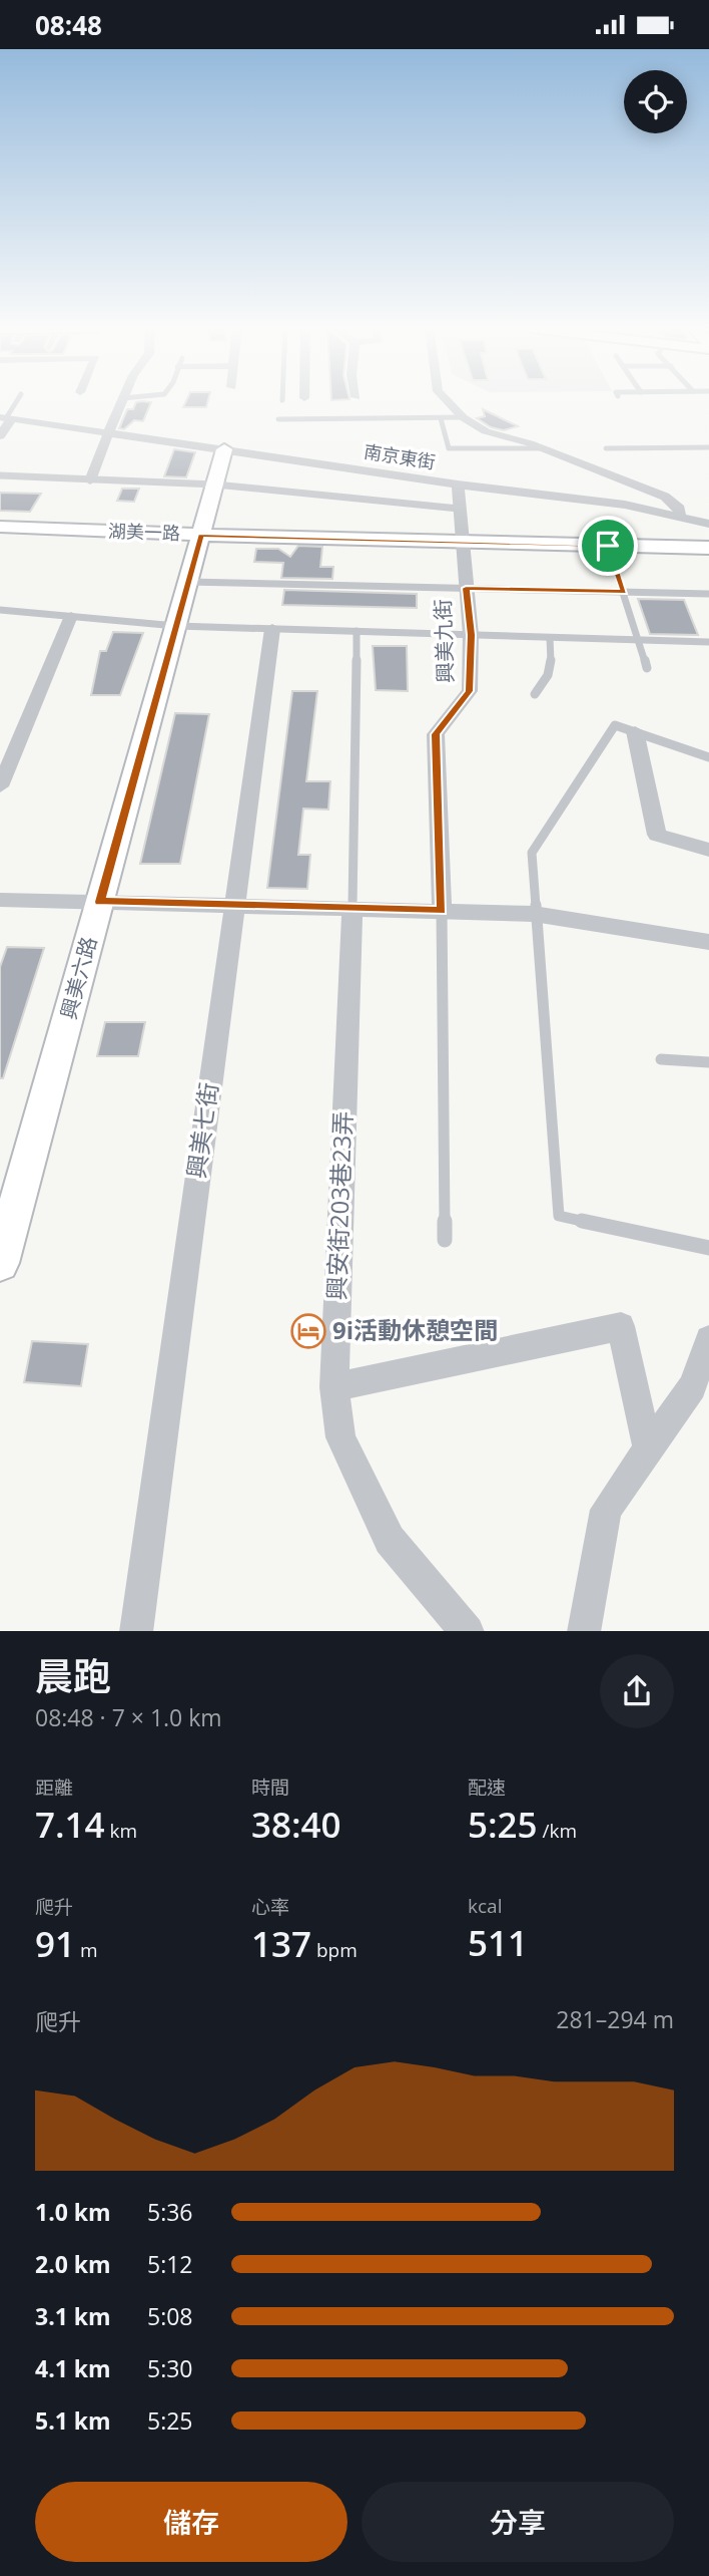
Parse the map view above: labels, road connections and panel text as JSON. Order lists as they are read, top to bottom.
{
  "streets": {
    "street": [
      "南京東街",
      "湖美一路",
      "興美九街",
      "興美六路",
      "興美七街",
      "興安街203巷23弄"
    ]
  },
  "crossings": [
    ["南京東街", "興美九街"],
    ["南京東街", "興美六路"],
    ["湖美一路", "興美九街"],
    ["湖美一路", "興美六路"]
  ],
  "places": {
    "hotel": ["9i活動休憩空間"]
  },
  "page": {
    "status": "08:48",
    "heading": ["晨跑", "08:48 · 7 × 1.0 km"],
    "stats": [
      ["距離", "7.14 km"],
      ["時間", "38:40"],
      ["配速", "5:25 /km"],
      ["爬升", "91 m"],
      ["心率", "137 bpm"],
      ["kcal", "511"]
    ],
    "chart": ["爬升", "281–294 m"],
    "list": [
      {
        "name": "1.0 km",
        "note": "5:36"
      },
      {
        "name": "2.0 km",
        "note": "5:12"
      },
      {
        "name": "3.1 km",
        "note": "5:08"
      },
      {
        "name": "4.1 km",
        "note": "5:30"
      },
      {
        "name": "5.1 km",
        "note": "5:25"
      }
    ],
    "buttons": ["儲存", "分享"]
  }
}
